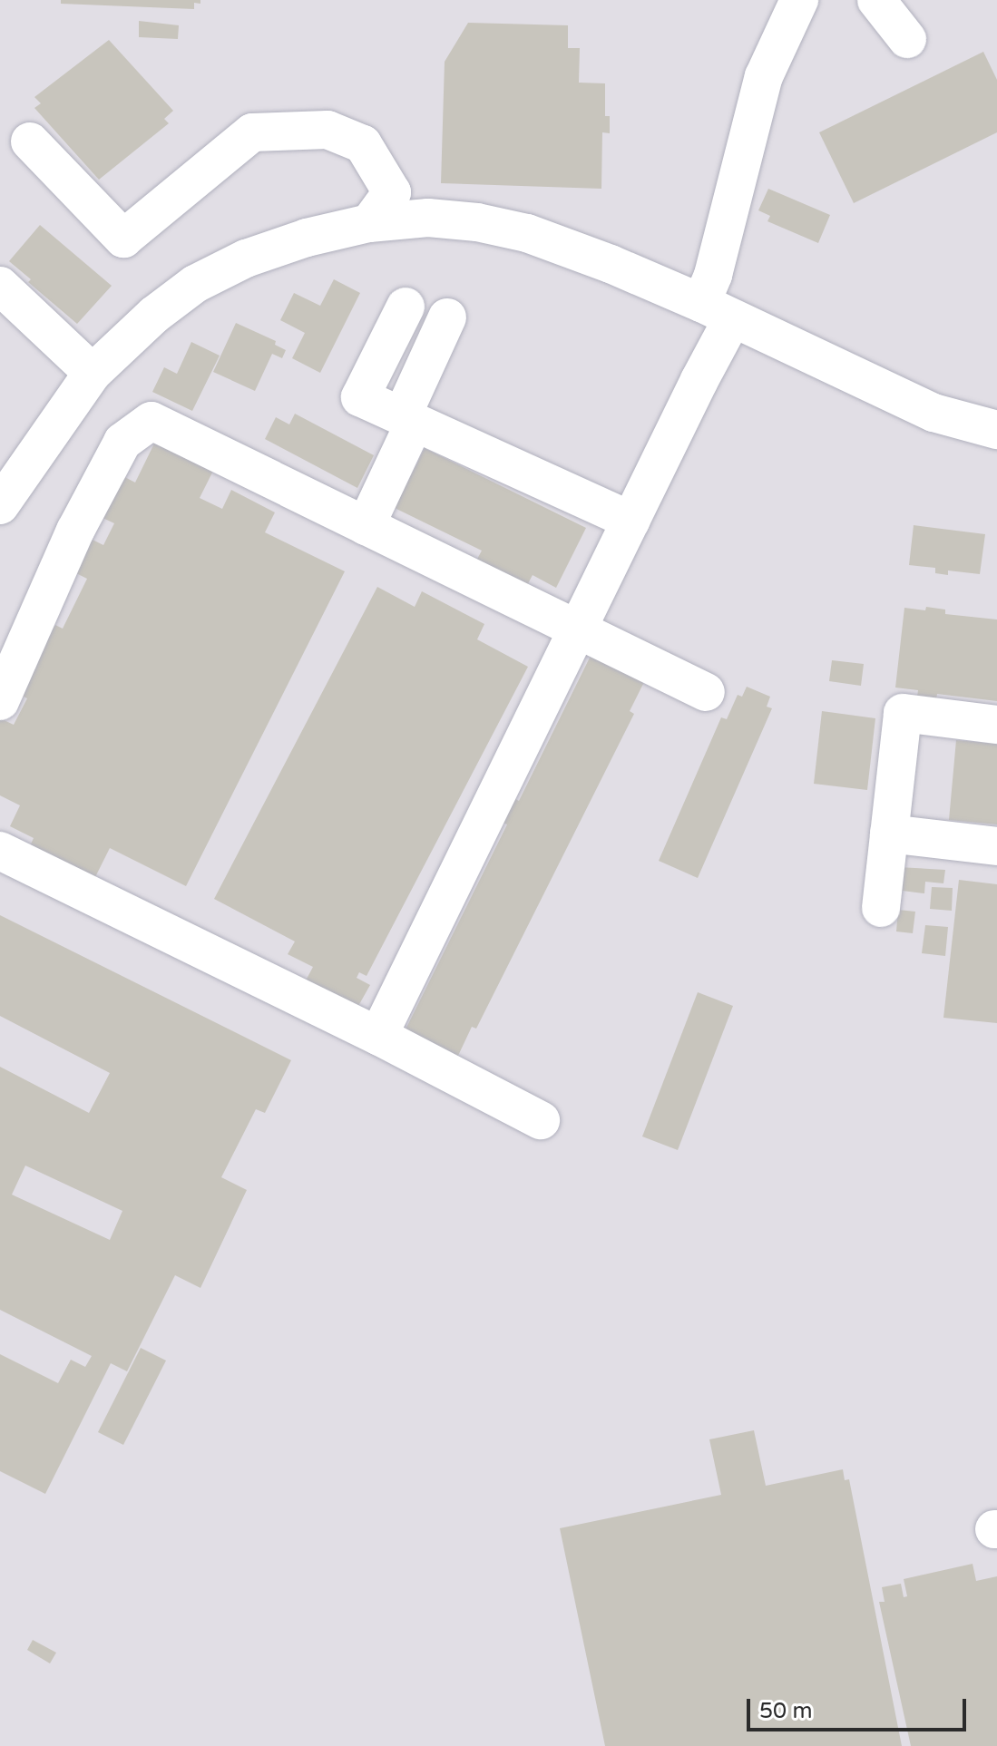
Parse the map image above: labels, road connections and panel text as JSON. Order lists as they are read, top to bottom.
{
  "scale_bar": "50 m"
}
